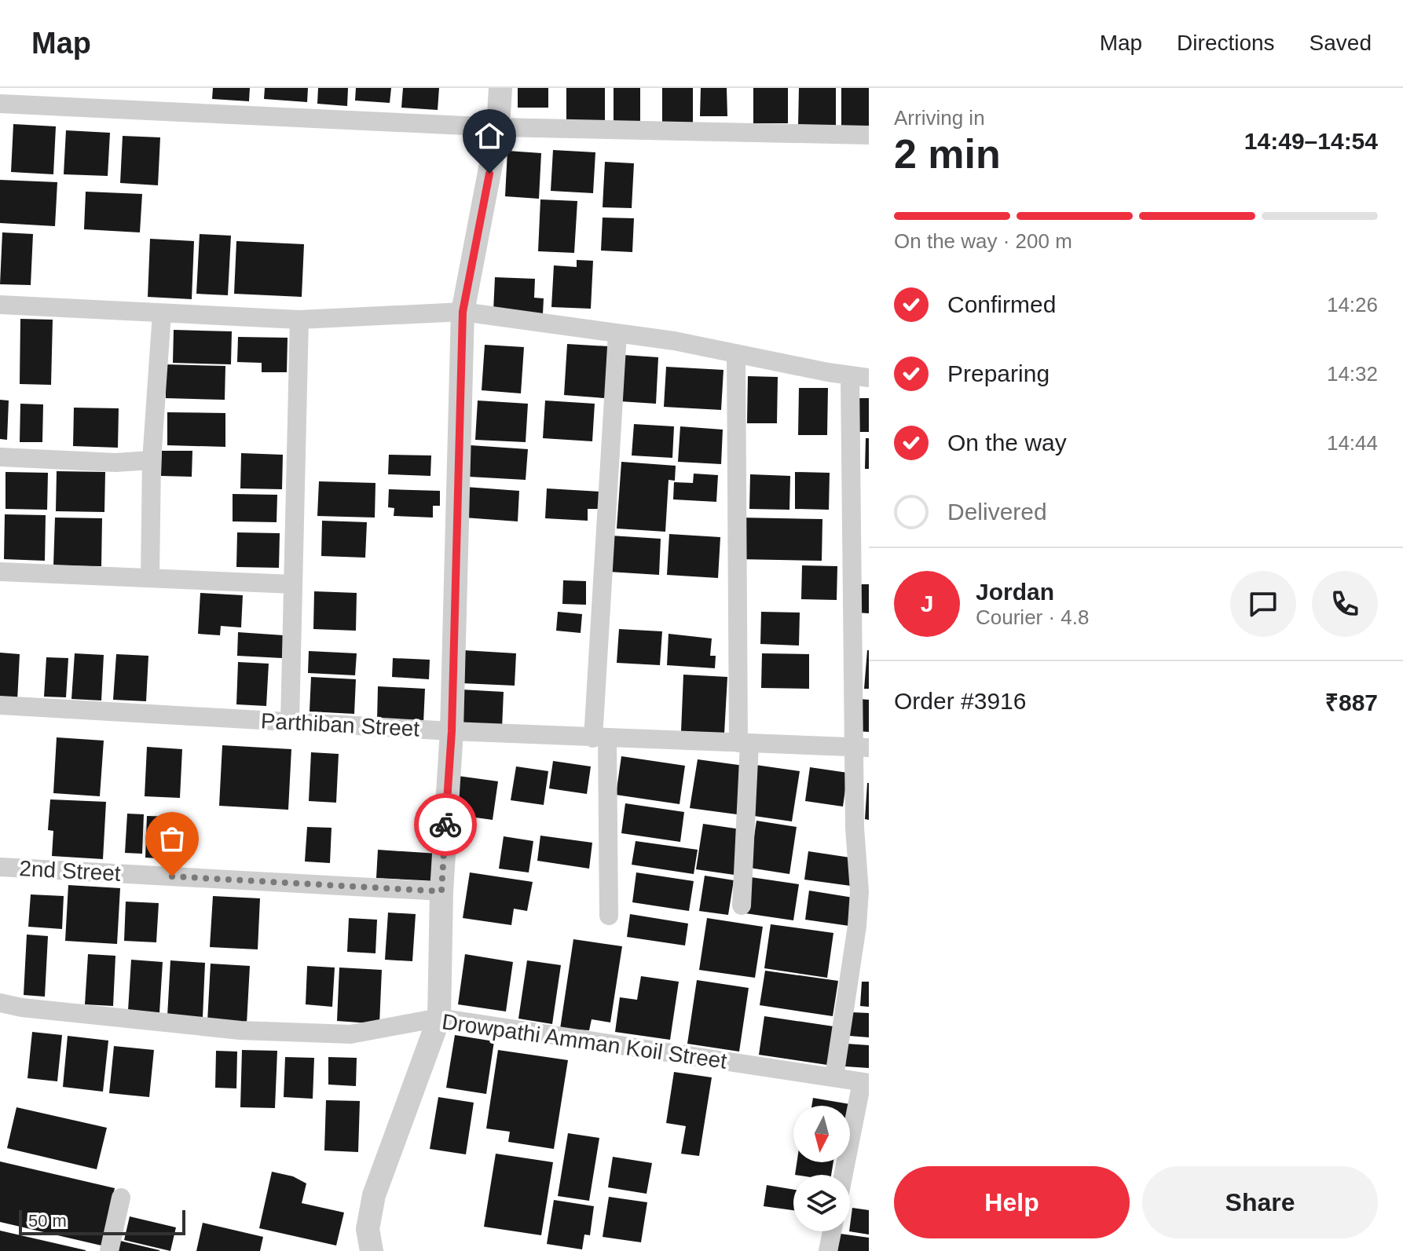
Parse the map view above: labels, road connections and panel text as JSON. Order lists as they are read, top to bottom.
{
  "streets": {
    "street": ["Parthiban Street", "2nd Street", "Drowpathi Amman Koil Street"]
  },
  "scale_bar": "50 m",
  "north": "bottom",
  "page": {
    "header": "Map",
    "nav": ["Map", "Directions", "Saved"],
    "heading": ["2 min", "Arriving in", "14:49–14:54"],
    "panel": [
      "Jordan",
      "Courier · 4.8",
      "Order #3916",
      "₹887"
    ],
    "bar": "On the way · 200 m",
    "list": [
      ["Confirmed", "14:26"],
      ["Preparing", "14:32"],
      ["On the way", "14:44"],
      "Delivered"
    ],
    "round": "J",
    "buttons": ["Help", "Share"],
    "scale": "50 m"
  }
}
